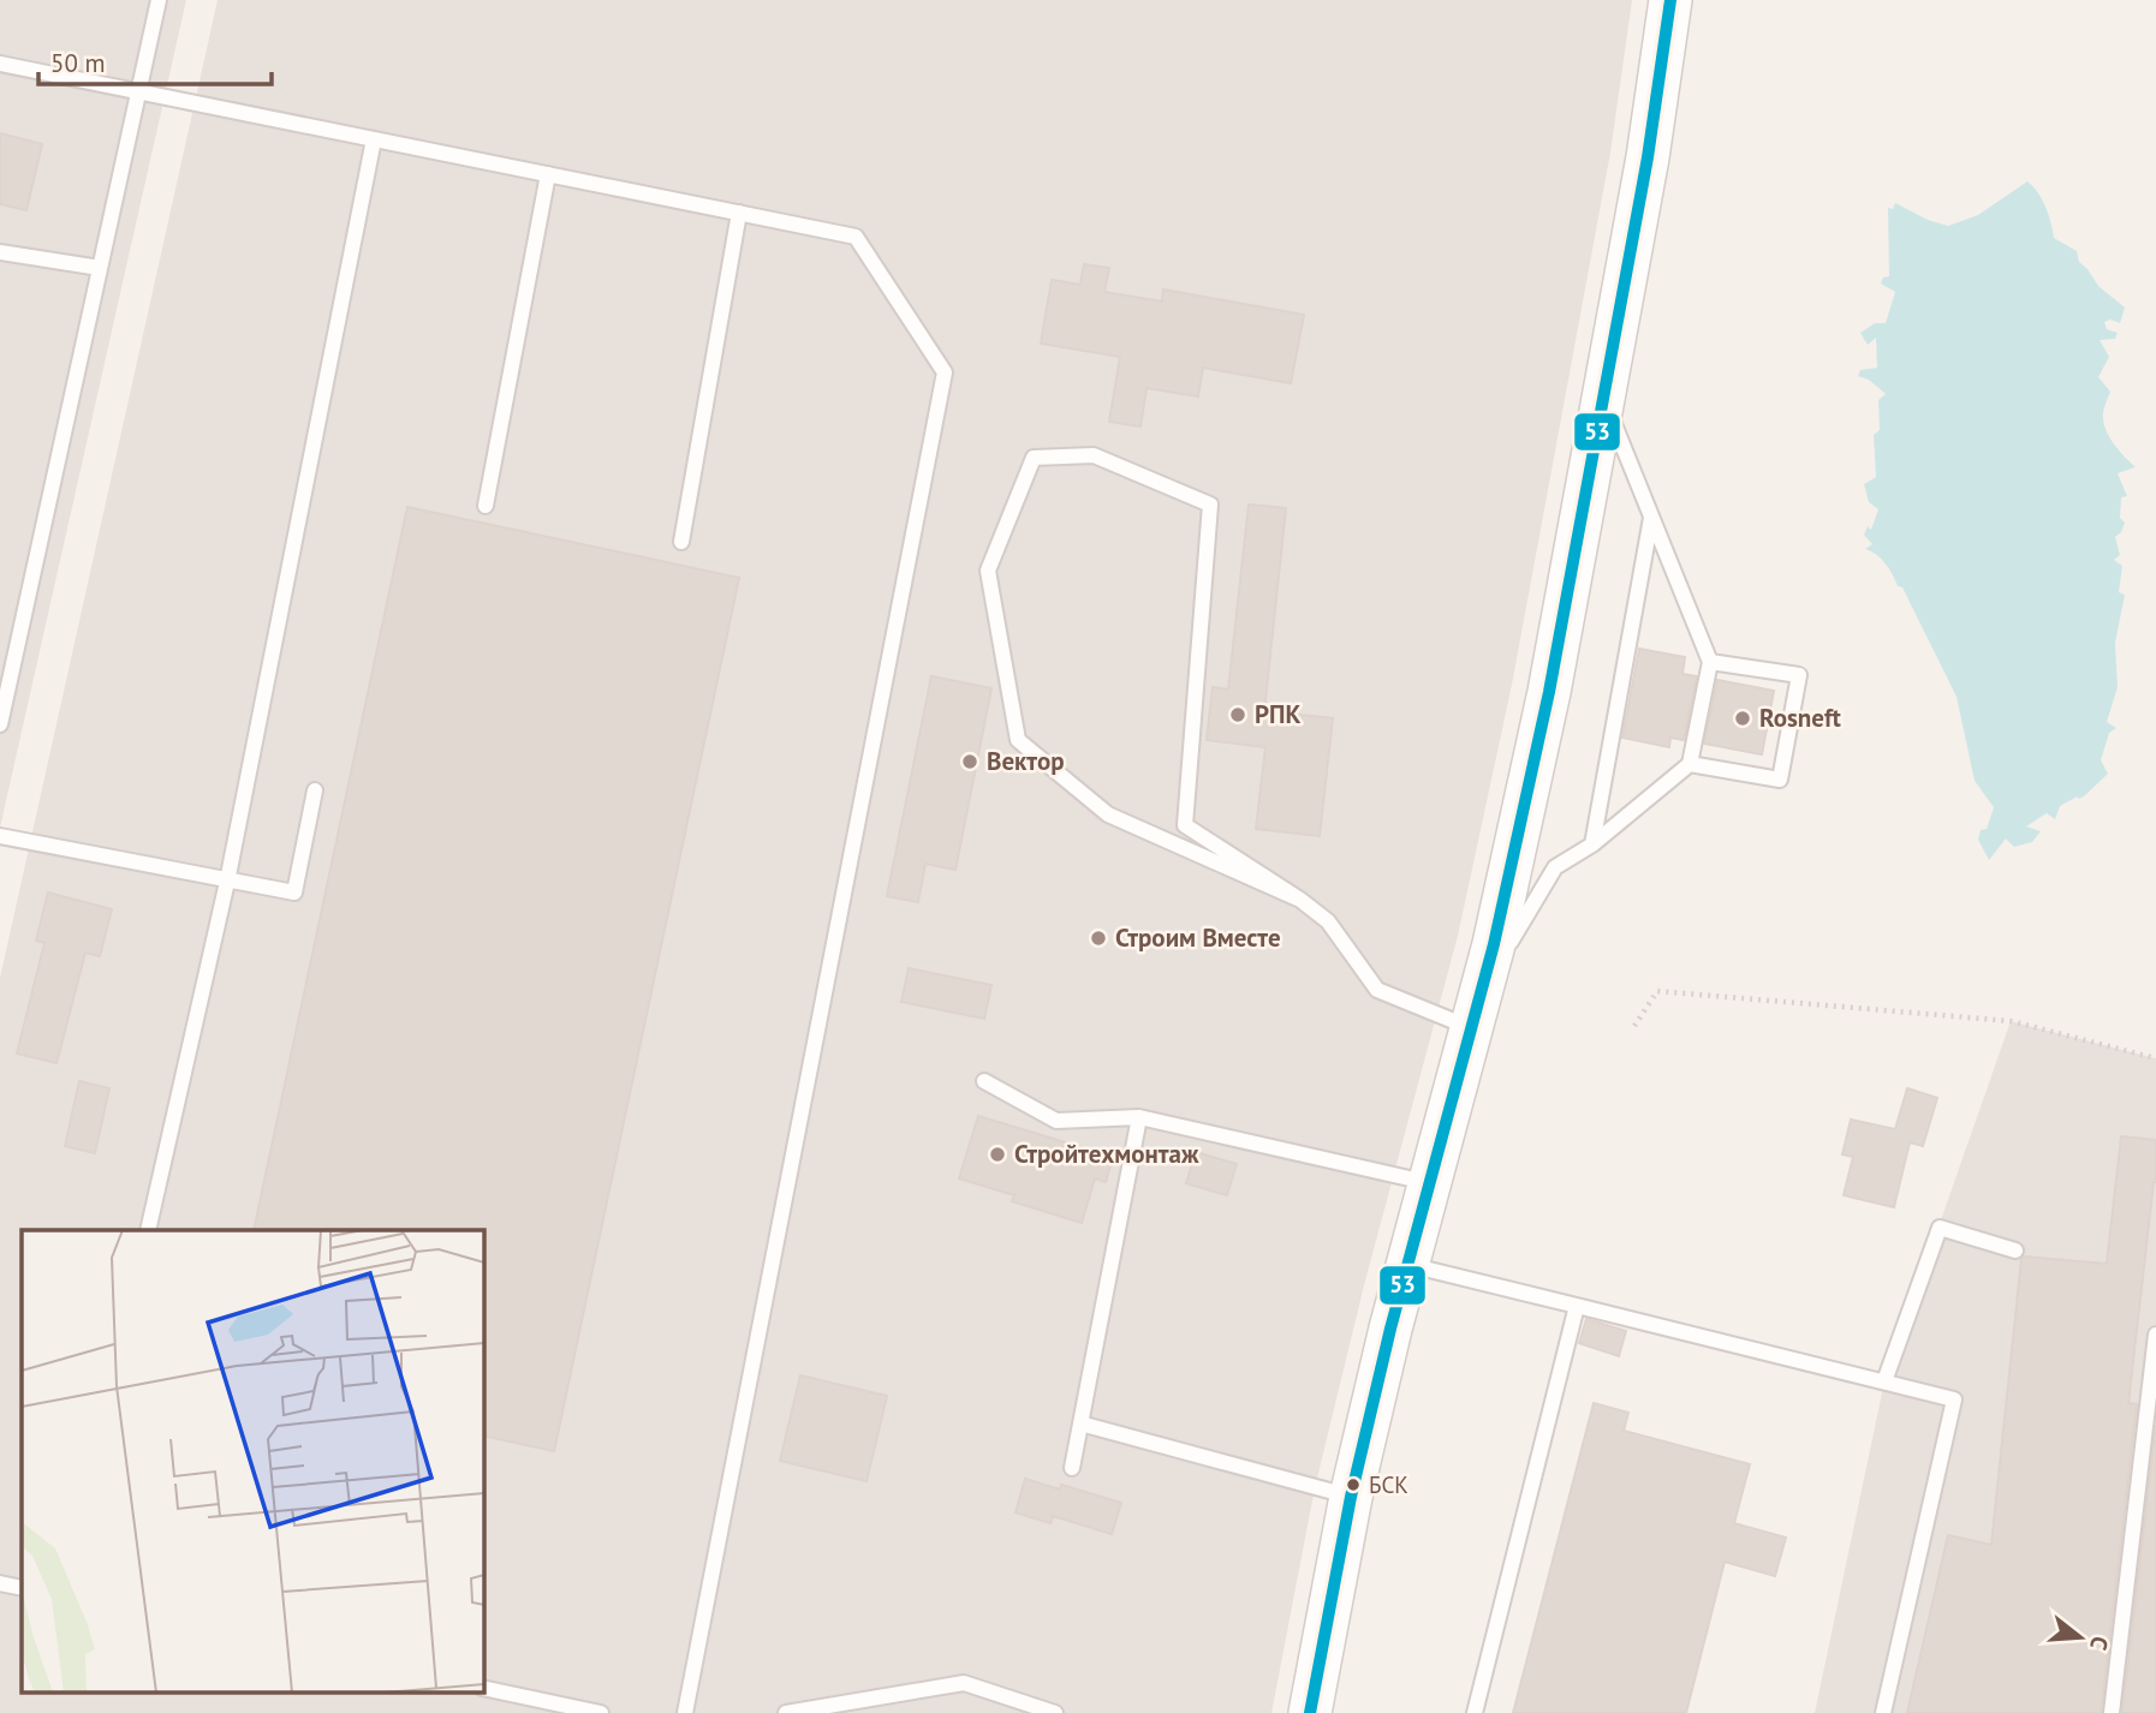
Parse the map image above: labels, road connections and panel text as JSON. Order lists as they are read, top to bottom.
{
  "places": [
    "РПК",
    "Rosneft",
    "Вектор",
    "Строим Вместе",
    "Стройтехмонтаж",
    "БСК"
  ],
  "lines": ["transit line 53"],
  "scale_bar": "50 m",
  "north": "right"
}
